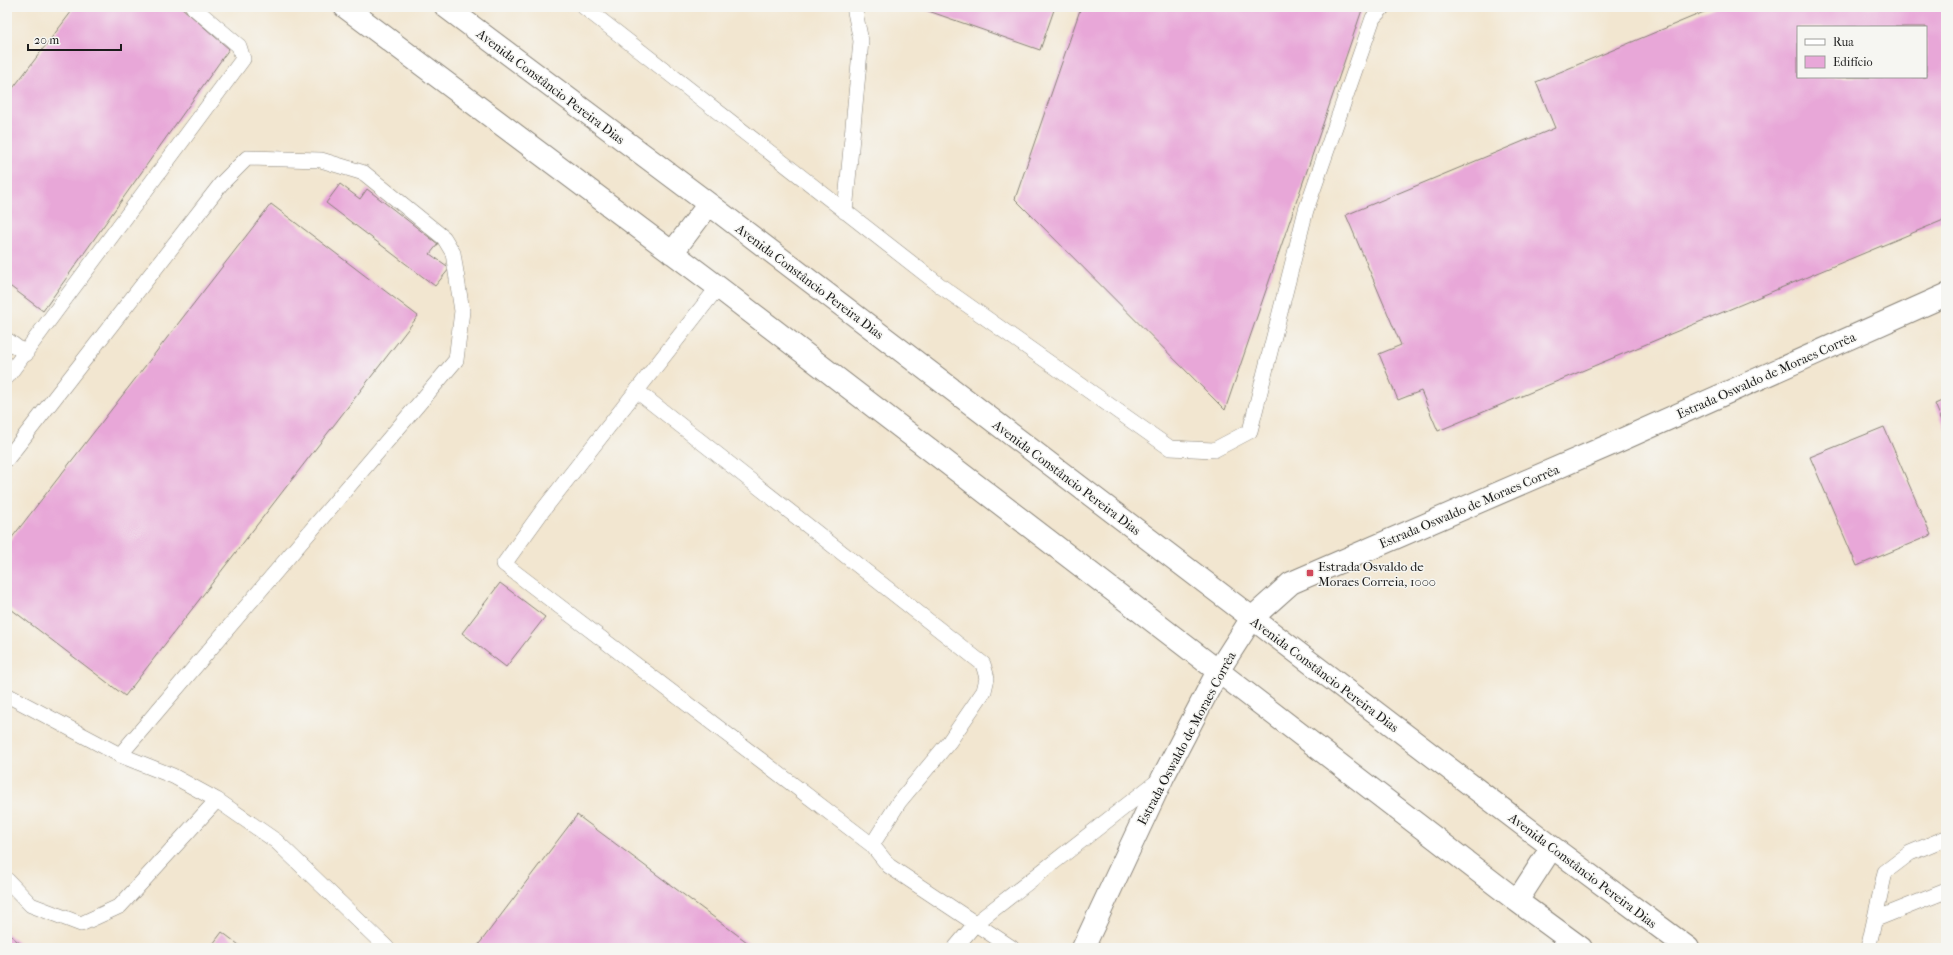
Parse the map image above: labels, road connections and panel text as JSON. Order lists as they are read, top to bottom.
{
  "streets": {
    "street": ["Avenida Constâncio Pereira Dias", "Estrada Oswaldo de Moraes Corrêa"]
  },
  "crossings": [
    ["Avenida Constâncio Pereira Dias", "Estrada Oswaldo de Moraes Corrêa"]
  ],
  "places": {
    "transit": ["Estrada Osvaldo de Moraes Correia, 1000"]
  },
  "legend": ["Rua", "Edifício"],
  "scale_bar": "20 m"
}
